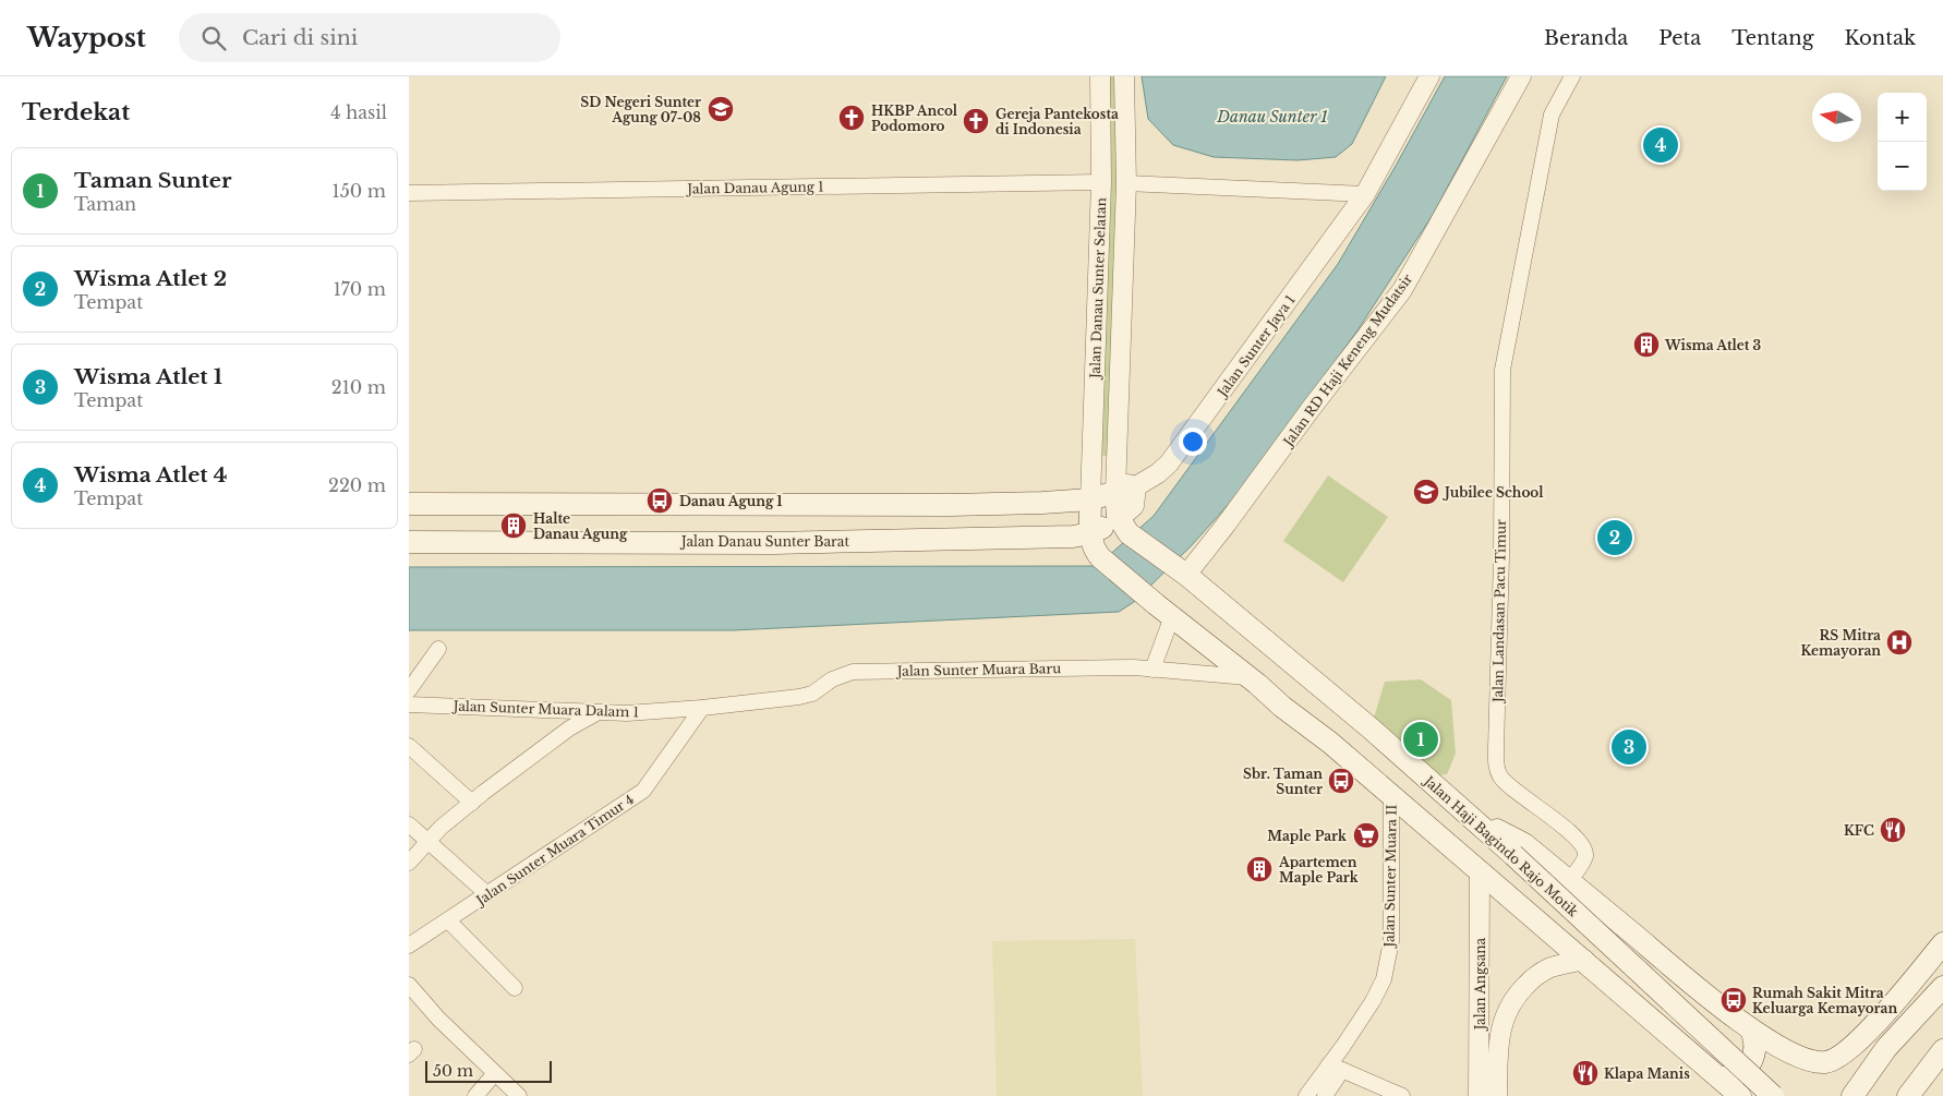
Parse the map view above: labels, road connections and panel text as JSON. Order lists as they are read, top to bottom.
{
  "streets": {
    "main road": ["Jalan Danau Sunter Barat", "Jalan Haji Bagindo Rajo Motik"],
    "street": [
      "Jalan Danau Agung 1",
      "Jalan Danau Sunter Selatan",
      "Jalan Sunter Jaya 1",
      "Jalan RD Haji Keneng Mudatsir",
      "Jalan Landasan Pacu Timur",
      "Jalan Sunter Muara Baru",
      "Jalan Sunter Muara Dalam 1",
      "Jalan Sunter Muara Timur 4",
      "Jalan Sunter Muara II",
      "Jalan Angsana"
    ]
  },
  "crossings": [
    ["Jalan Danau Agung 1", "Jalan Danau Sunter Selatan"],
    ["Jalan Danau Sunter Selatan", "Jalan Sunter Jaya 1"],
    ["Jalan RD Haji Keneng Mudatsir", "Jalan Haji Bagindo Rajo Motik"],
    ["Jalan Danau Sunter Barat", "Jalan Haji Bagindo Rajo Motik"],
    ["Jalan Sunter Muara Baru", "Jalan Sunter Muara Dalam 1"],
    ["Jalan Sunter Muara Dalam 1", "Jalan Sunter Muara Timur 4"]
  ],
  "water": ["Danau Sunter 1"],
  "places": {
    "school or university": ["SD Negeri Sunter Agung 07-08", "Jubilee School"],
    "church": ["HKBP Ancol Podomoro", "Gereja Pantekosta di Indonesia"],
    "building": ["Wisma Atlet 3", "Halte Danau Agung", "Apartemen Maple Park"],
    "bus stop": ["Danau Agung 1", "Sbr. Taman Sunter", "Rumah Sakit Mitra Keluarga Kemayoran"],
    "hospital": ["RS Mitra Kemayoran"],
    "restaurant": ["KFC", "Klapa Manis"],
    "supermarket": ["Maple Park"]
  },
  "scale_bar": "50 m",
  "north": "left",
  "page": {
    "header": "Waypost",
    "search": "Cari di sini",
    "nav": [
      "Beranda",
      "Peta",
      "Tentang",
      "Kontak"
    ],
    "heading": ["Terdekat", "4 hasil"],
    "map_buttons": ["+", "−"],
    "pins": [
      "4",
      "2",
      "1",
      "3"
    ],
    "list": [
      {
        "mark": "1",
        "name": "Taman Sunter",
        "note": "Taman",
        "value": "150 m"
      },
      {
        "mark": "2",
        "name": "Wisma Atlet 2",
        "note": "Tempat",
        "value": "170 m"
      },
      {
        "mark": "3",
        "name": "Wisma Atlet 1",
        "note": "Tempat",
        "value": "210 m"
      },
      {
        "mark": "4",
        "name": "Wisma Atlet 4",
        "note": "Tempat",
        "value": "220 m"
      }
    ],
    "scale": "50 m"
  }
}
